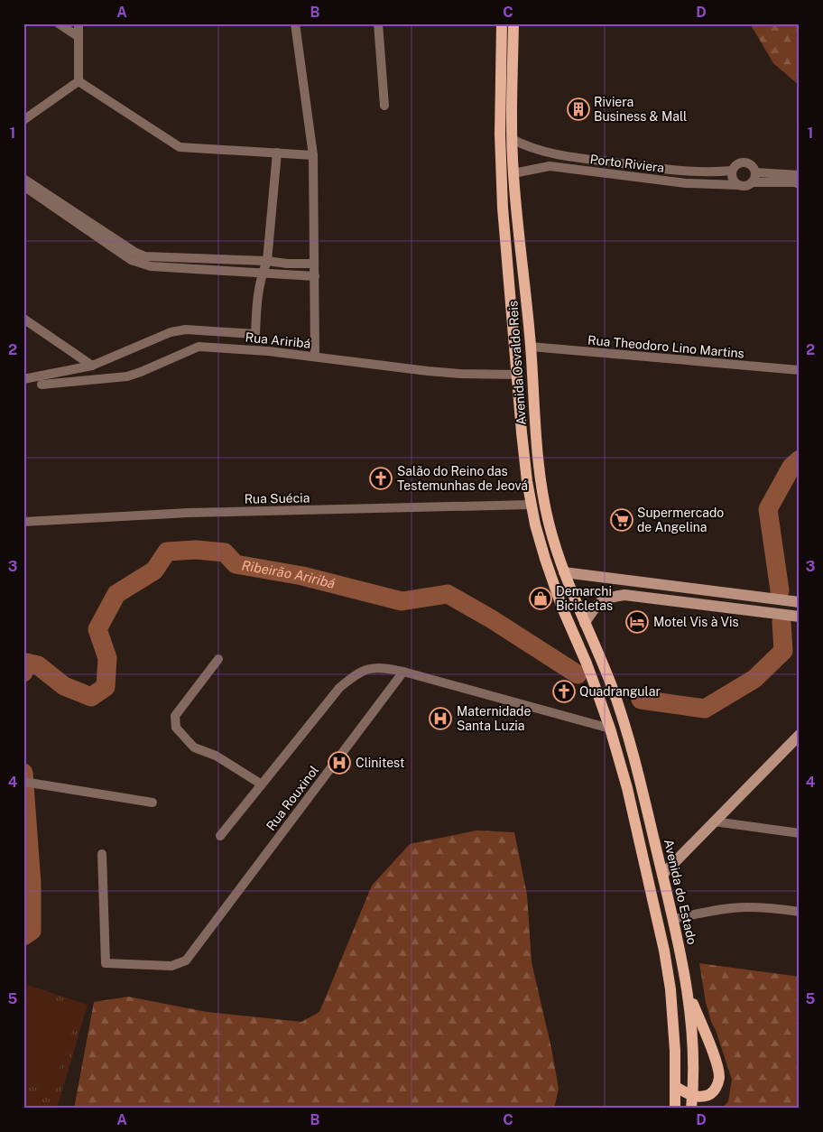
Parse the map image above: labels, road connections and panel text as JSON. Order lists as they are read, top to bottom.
{
  "streets": {
    "main road": ["Avenida Osvaldo Reis", "Avenida do Estado"],
    "street": [
      "Porto Riviera",
      "Rua Ariribá",
      "Rua Theodoro Lino Martins",
      "Rua Suécia",
      "Rua Rouxinol"
    ]
  },
  "crossings": [
    ["Porto Riviera", "Avenida Osvaldo Reis"],
    ["Rua Ariribá", "Avenida Osvaldo Reis"],
    ["Rua Theodoro Lino Martins", "Avenida Osvaldo Reis"],
    ["Avenida Osvaldo Reis", "Rua Suécia"],
    ["Avenida Osvaldo Reis", "Avenida do Estado"]
  ],
  "water": ["Ribeirão Ariribá"],
  "places": {
    "building": ["Riviera Business & Mall"],
    "church": ["Salão do Reino das Testemunhas de Jeová", "Quadrangular"],
    "supermarket": ["Supermercado de Angelina"],
    "shop": ["Demarchi Bicicletas"],
    "hotel": ["Motel Vis à Vis"],
    "hospital": ["Maternidade Santa Luzia", "Clinitest"]
  },
  "grid": {
    "columns": [
      "A",
      "B",
      "C",
      "D"
    ],
    "rows": [
      "1",
      "2",
      "3",
      "4",
      "5"
    ]
  }
}
